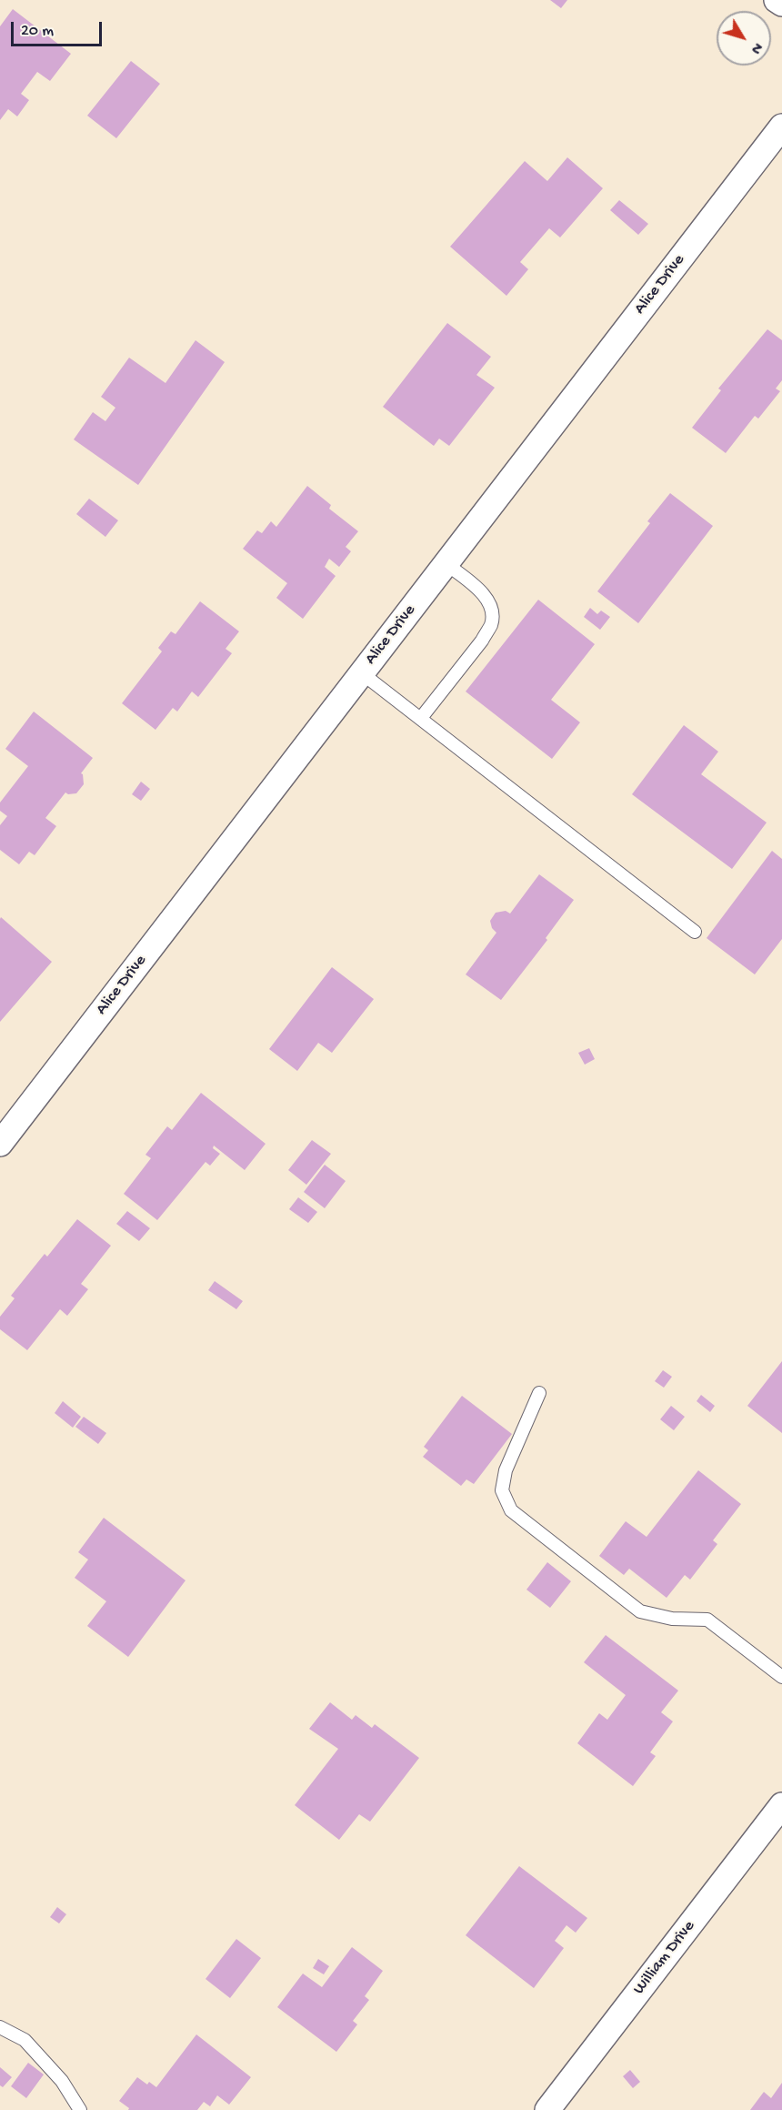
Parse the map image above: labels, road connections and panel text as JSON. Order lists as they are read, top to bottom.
{
  "streets": {
    "street": ["Alice Drive", "William Drive"]
  },
  "scale_bar": "20 m",
  "north": "bottom right"
}
